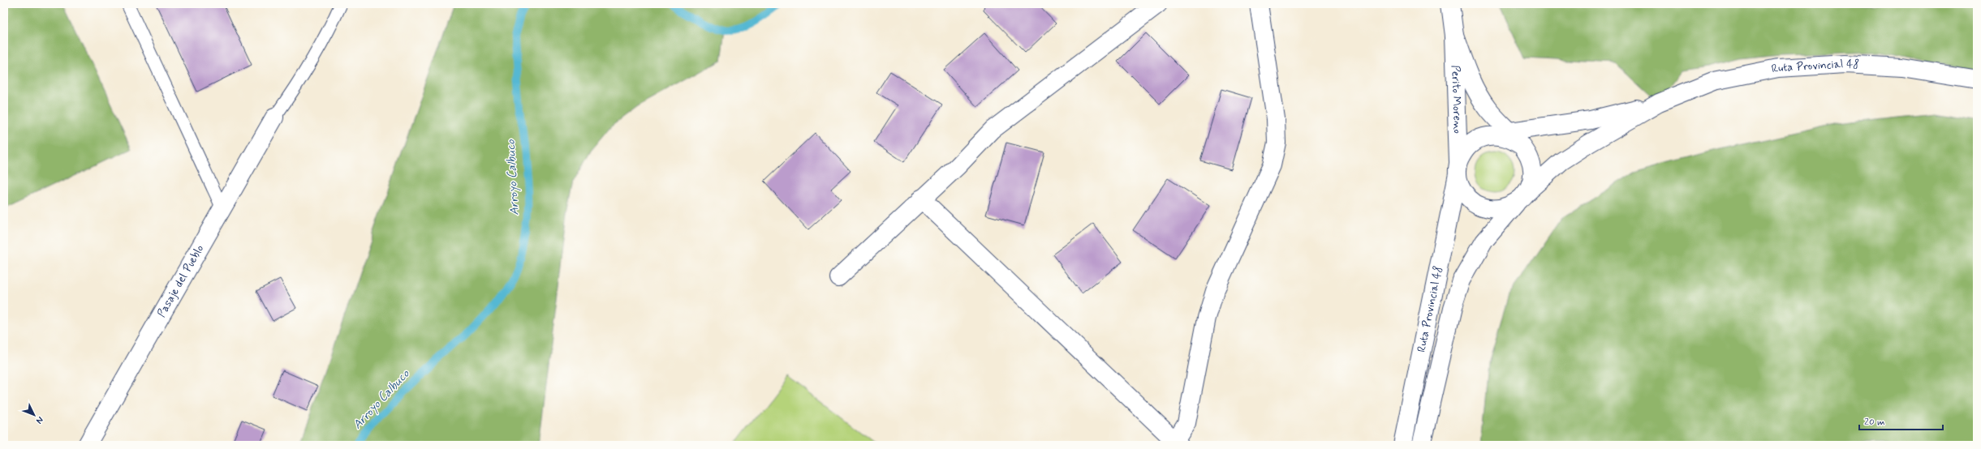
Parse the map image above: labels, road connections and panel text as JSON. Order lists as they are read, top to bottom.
{
  "streets": {
    "main road": ["Ruta Provincial 48", "Perito Moreno", "Pasaje del Pueblo"]
  },
  "crossings": [
    ["Ruta Provincial 48", "Perito Moreno"]
  ],
  "water": ["Arroyo Calbuco"],
  "scale_bar": "20 m",
  "north": "bottom right"
}
